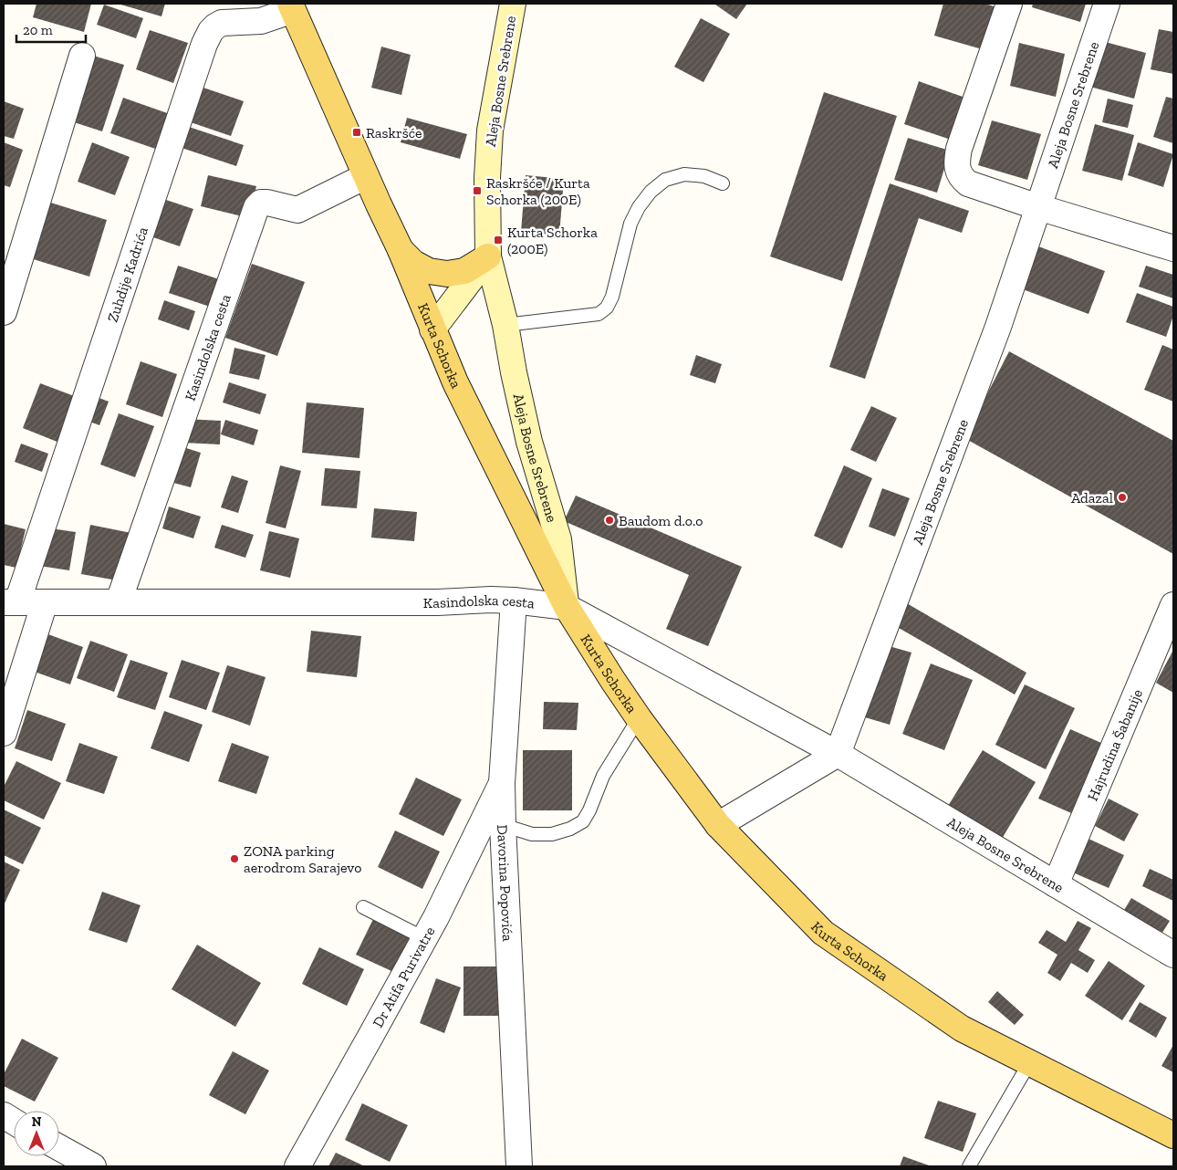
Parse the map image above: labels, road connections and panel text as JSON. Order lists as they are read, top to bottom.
{
  "streets": {
    "main road": ["Kurta Schorka"],
    "street": [
      "Aleja Bosne Srebrene",
      "Zuhdije Kadrića",
      "Kasindolska cesta",
      "Hajrudina Šabanije",
      "Davorina Popovića",
      "Dr Atifa Purivatre"
    ]
  },
  "crossings": [
    ["Aleja Bosne Srebrene", "Kurta Schorka"],
    ["Aleja Bosne Srebrene", "Kasindolska cesta"],
    ["Aleja Bosne Srebrene", "Hajrudina Šabanije"],
    ["Zuhdije Kadrića", "Kurta Schorka"],
    ["Zuhdije Kadrića", "Kasindolska cesta"],
    ["Kurta Schorka", "Kasindolska cesta"],
    ["Kasindolska cesta", "Davorina Popovića"],
    ["Davorina Popovića", "Dr Atifa Purivatre"]
  ],
  "places": {
    "transit": ["Raskršće", "Raskršće / Kurta Schorka (200E)", "Kurta Schorka (200E)"],
    "other": ["Adazal", "Baudom d.o.o", "ZONA parking aerodrom Sarajevo"]
  },
  "scale_bar": "20 m",
  "north": "top"
}
